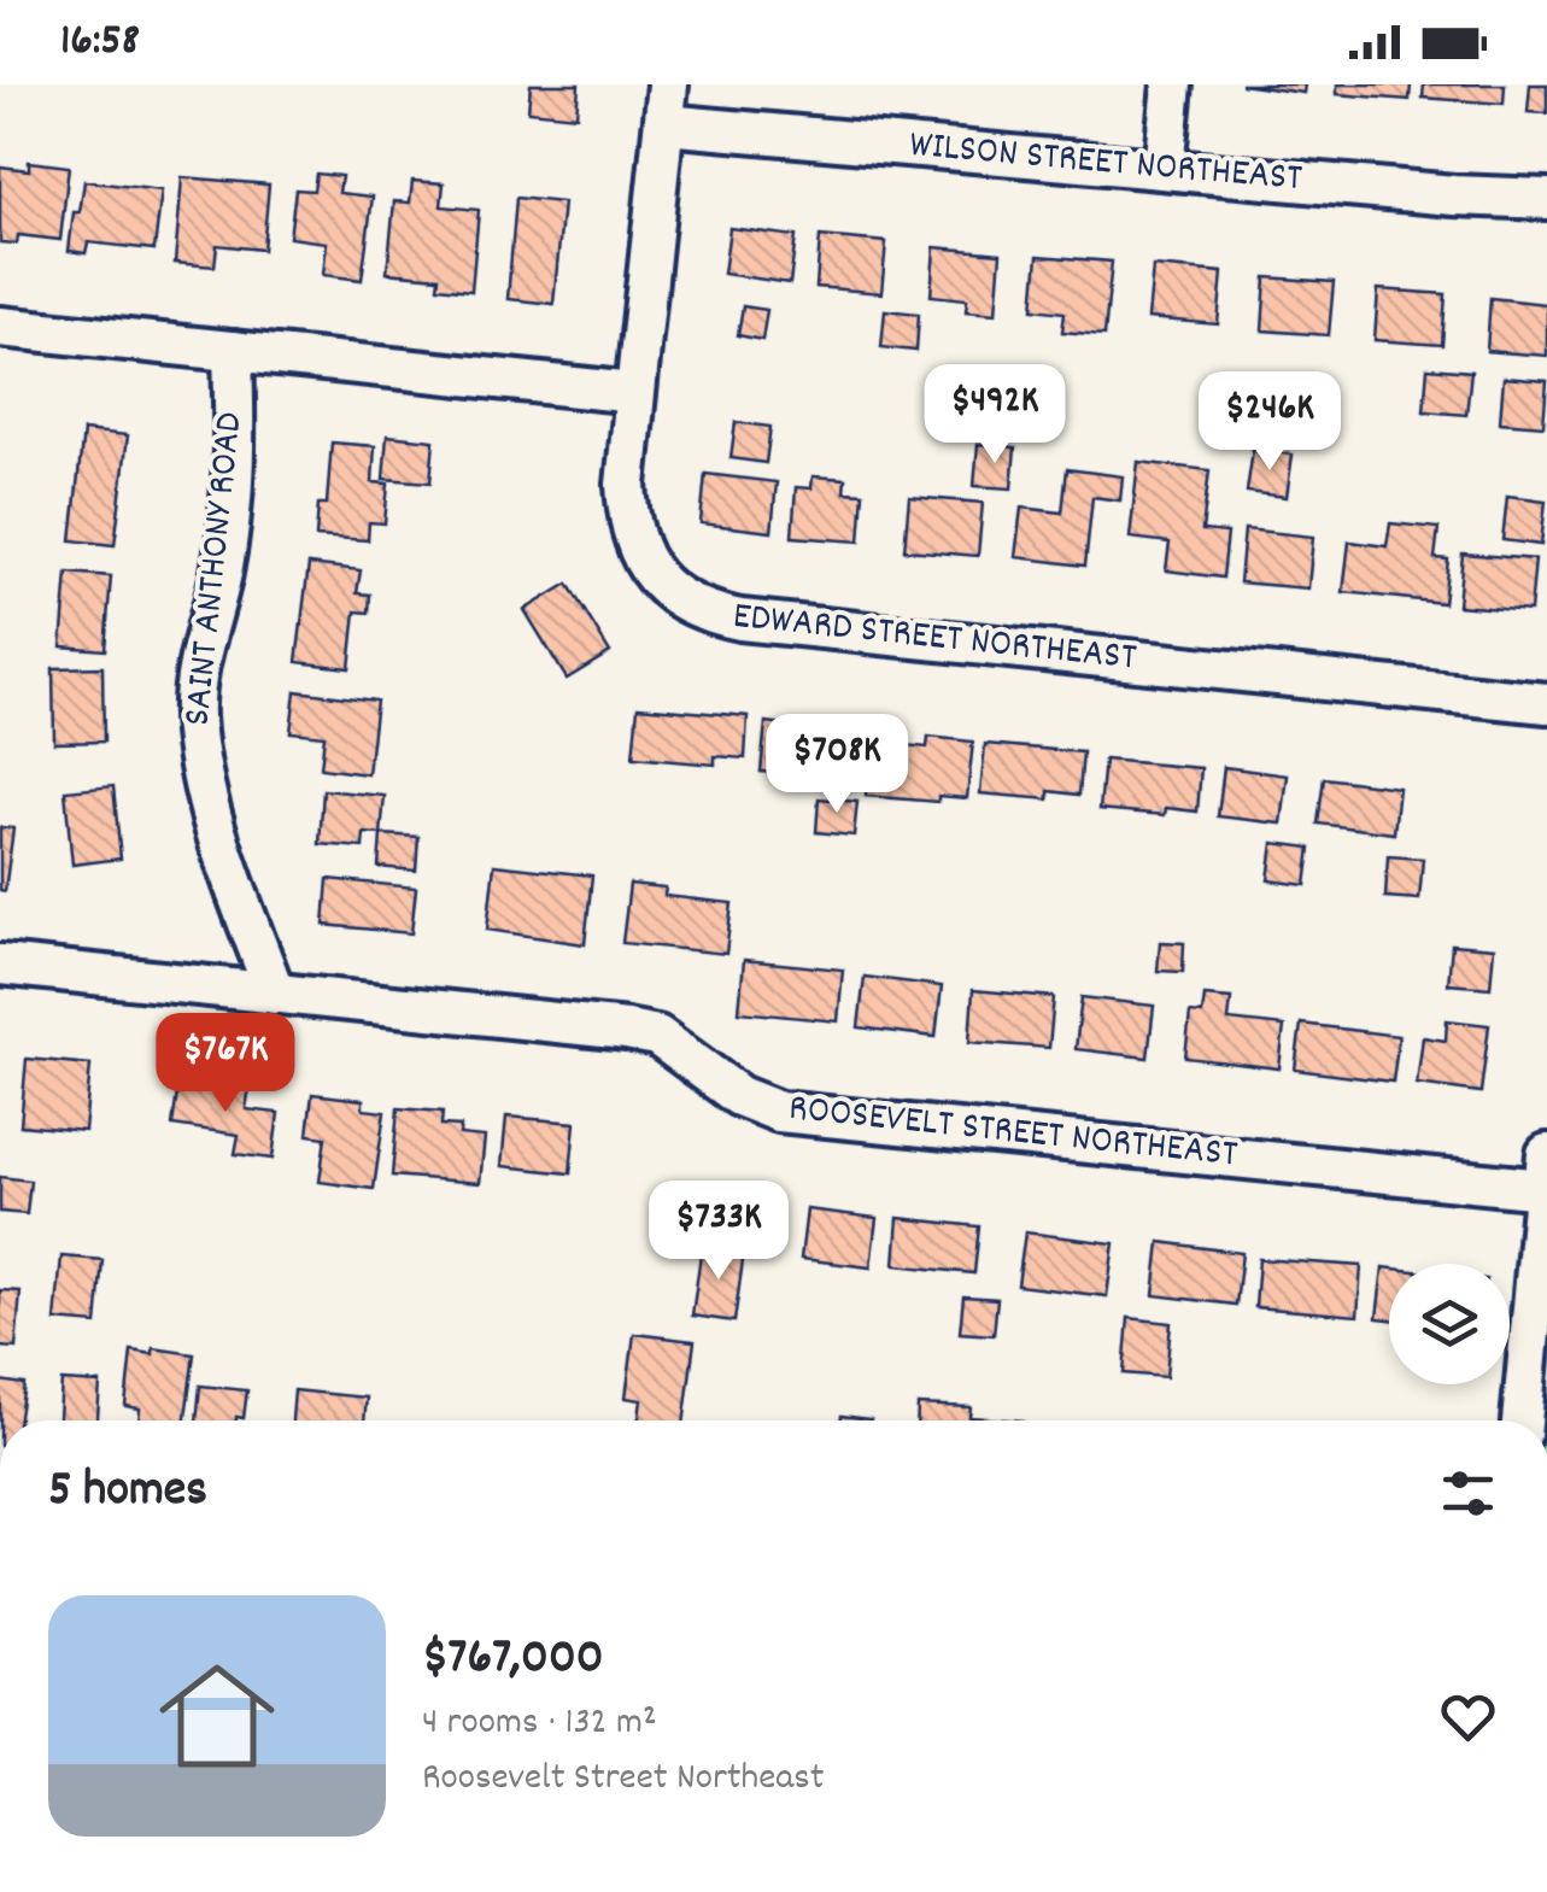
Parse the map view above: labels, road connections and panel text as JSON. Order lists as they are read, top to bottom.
{
  "streets": {
    "street": [
      "WILSON STREET NORTHEAST",
      "SAINT ANTHONY ROAD",
      "EDWARD STREET NORTHEAST",
      "ROOSEVELT STREET NORTHEAST"
    ]
  },
  "crossings": [
    ["WILSON STREET NORTHEAST", "EDWARD STREET NORTHEAST"],
    ["SAINT ANTHONY ROAD", "ROOSEVELT STREET NORTHEAST"]
  ],
  "page": {
    "status": "16:58",
    "price": [
      "$492K",
      "$246K",
      "$708K",
      "$767K",
      "$733K"
    ],
    "heading": "5 homes",
    "list": [
      {
        "name": "$767,000",
        "note": "4 rooms · 132 m² · Roosevelt Street Northeast"
      }
    ]
  }
}
